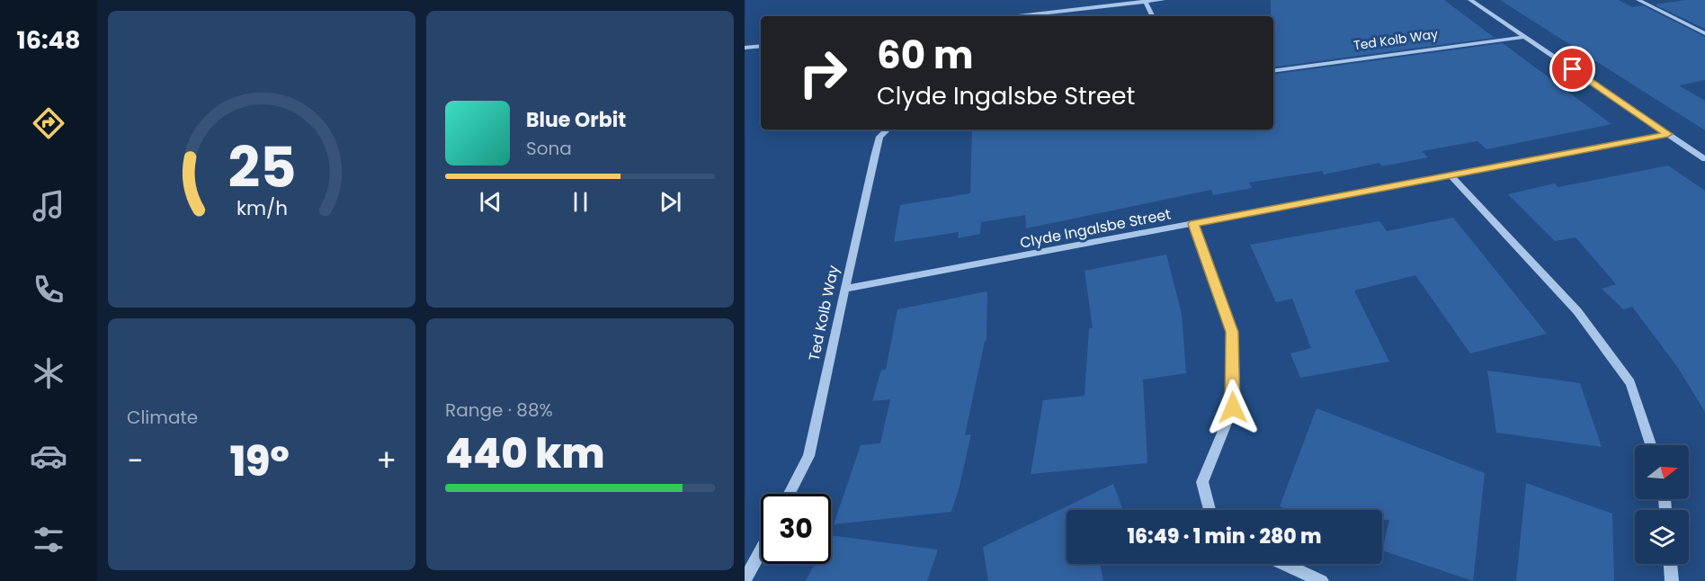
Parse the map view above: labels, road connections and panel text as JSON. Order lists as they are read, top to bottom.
{
  "streets": {
    "street": ["Ted Kolb Way", "Clyde Ingalsbe Street"]
  },
  "crossings": [
    ["Ted Kolb Way", "Clyde Ingalsbe Street"]
  ],
  "north": "right",
  "page": {
    "tabs": "16:48",
    "turn": ["60 m", "Clyde Ingalsbe Street"],
    "song": ["Blue Orbit", "Sona"],
    "tile": [
      "Climate",
      ["Range · 88%", "440 km"]
    ],
    "heat": ["−", "19°", "+"],
    "limit": "30",
    "trip": "16:49 · 1 min · 280 m",
    "gauge": ["25", "km/h"]
  }
}
